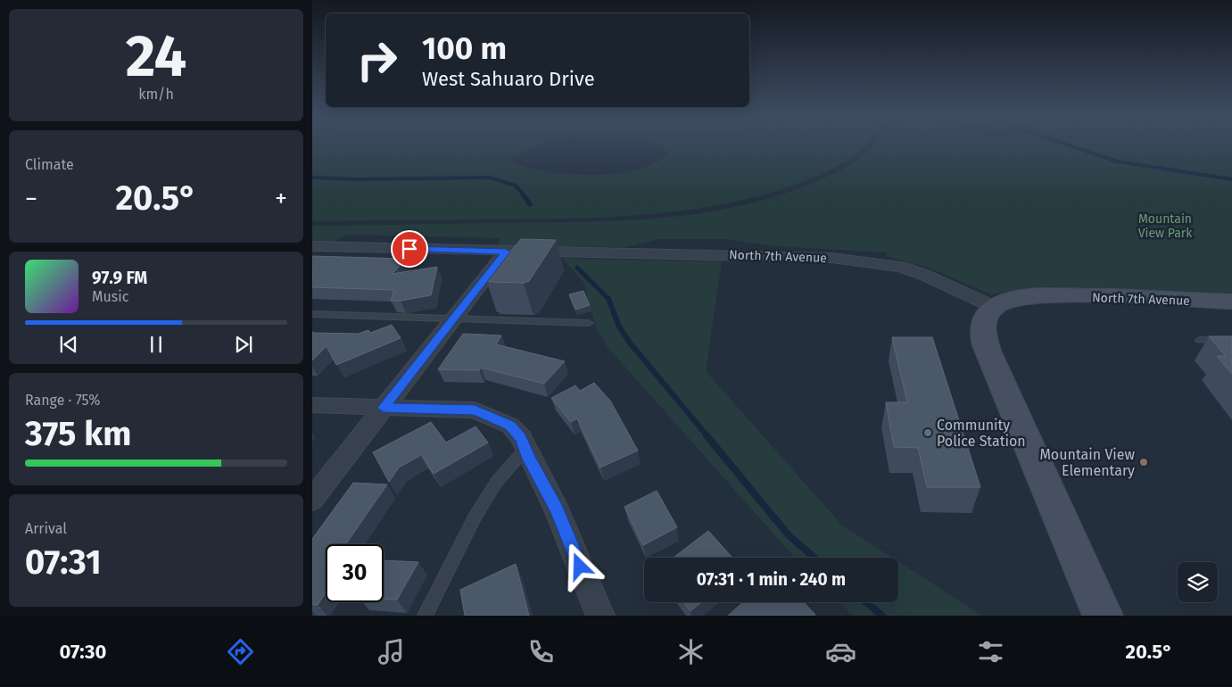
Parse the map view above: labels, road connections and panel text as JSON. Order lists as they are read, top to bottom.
{
  "streets": {
    "main road": ["North 7th Avenue"]
  },
  "parks": ["Mountain View Park"],
  "places": ["Community Police Station", "Mountain View Elementary"],
  "page": {
    "tile": [
      ["24", "km/h"],
      "Climate",
      ["Range · 75%", "375 km"],
      ["Arrival", "07:31"]
    ],
    "turn": ["100 m", "West Sahuaro Drive"],
    "heat": ["−", "20.5°", "+"],
    "song": ["97.9 FM", "Music"],
    "limit": "30",
    "trip": "07:31 · 1 min · 240 m",
    "tabs": ["07:30", "20.5°"]
  }
}
